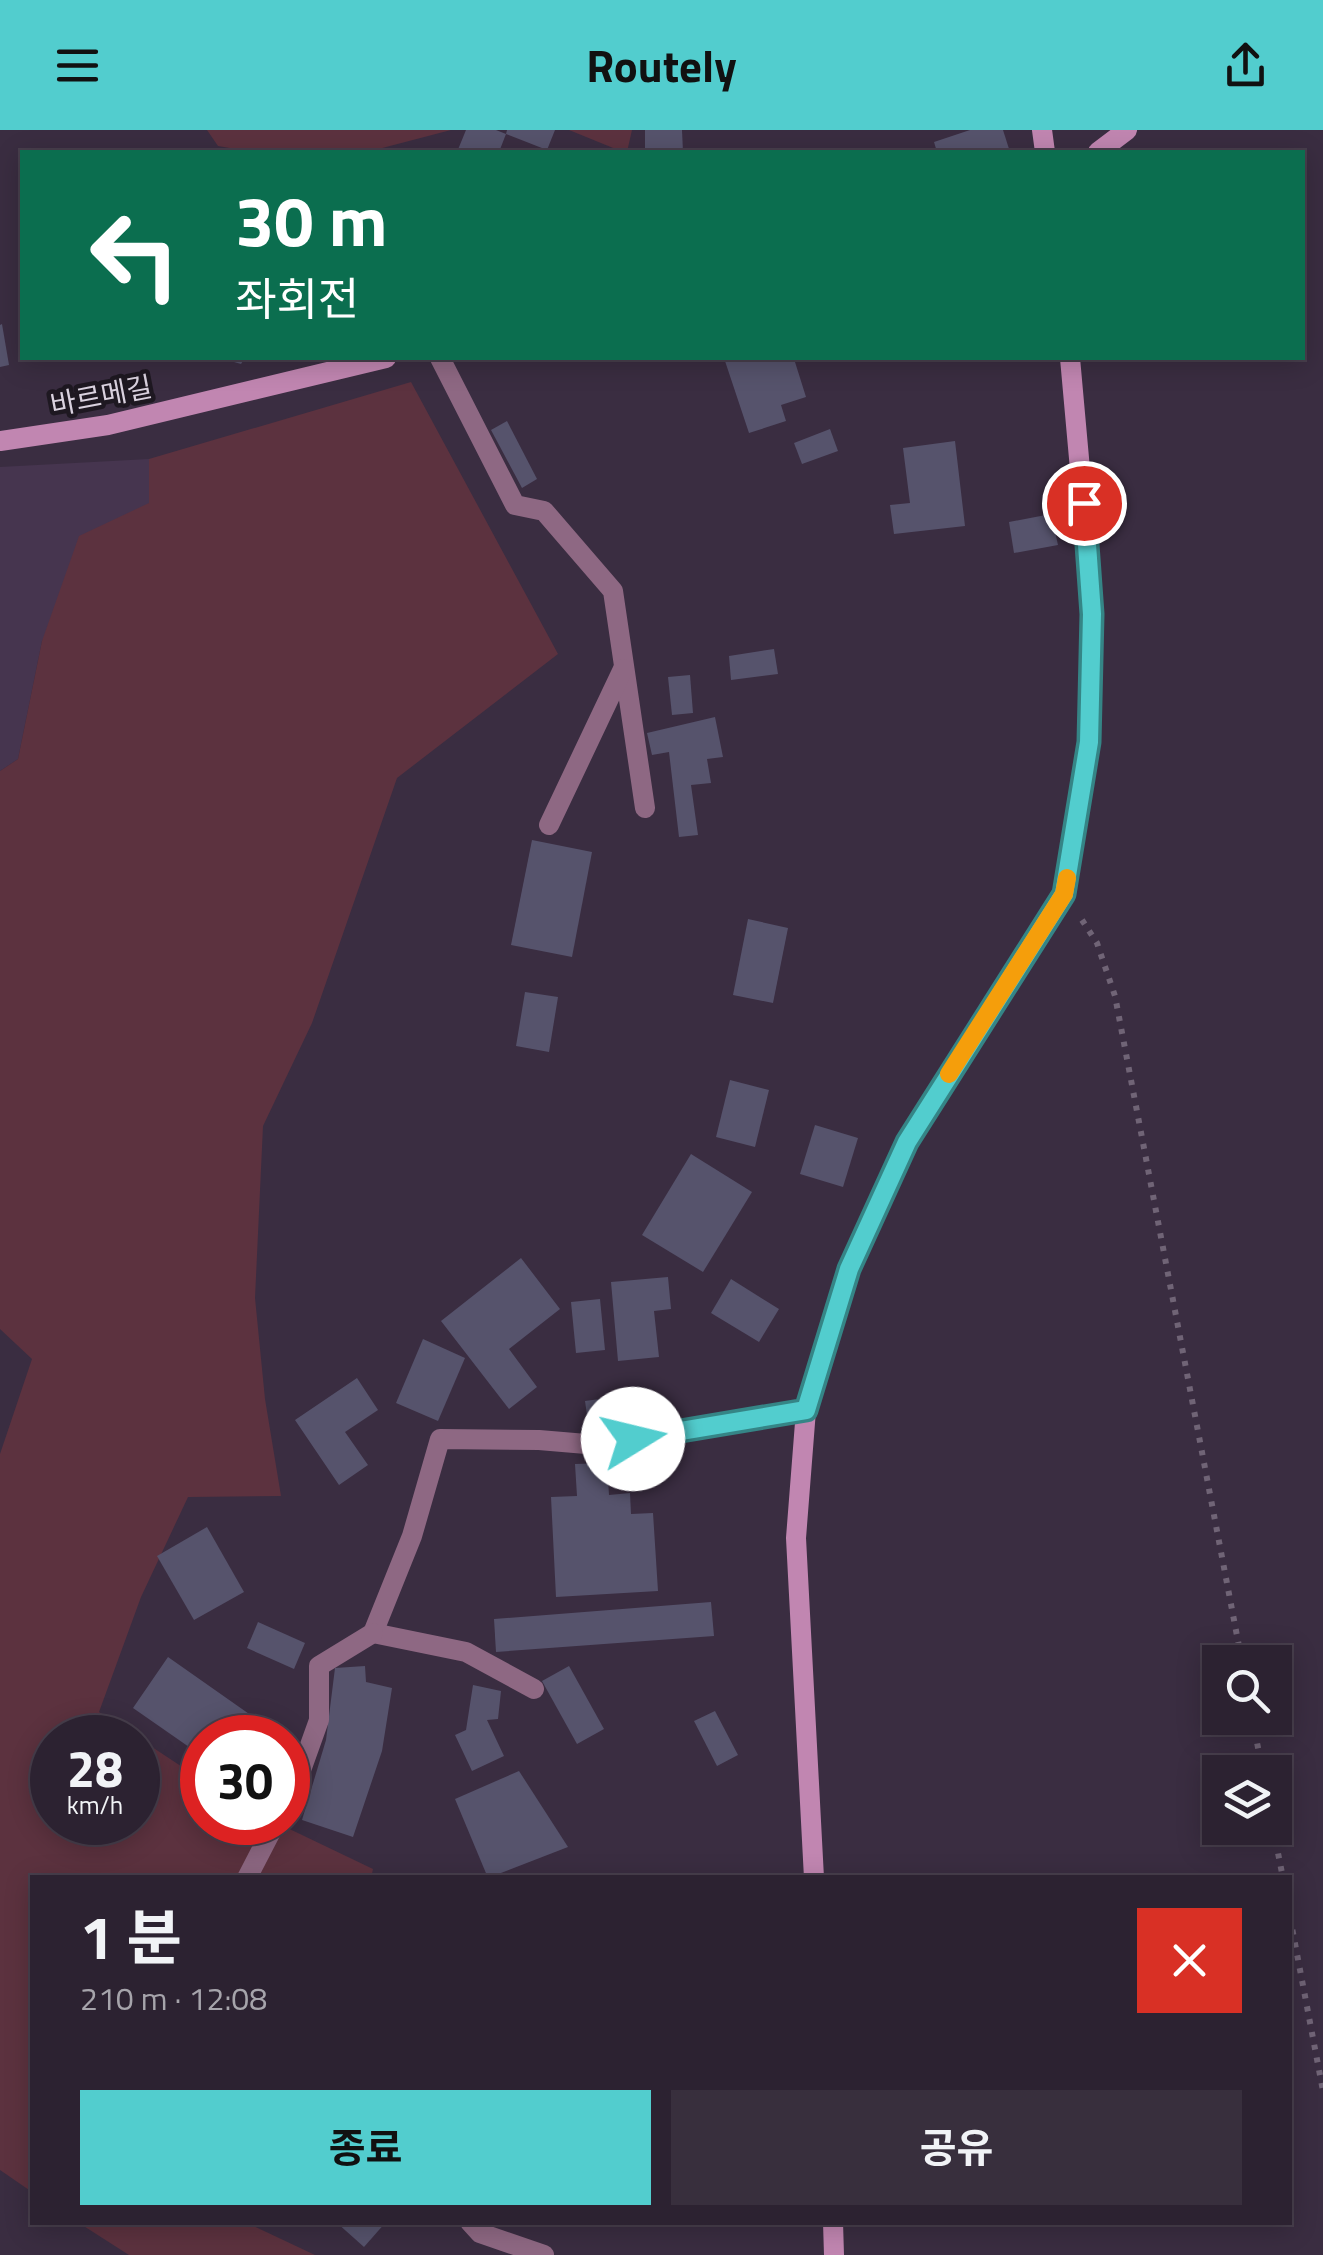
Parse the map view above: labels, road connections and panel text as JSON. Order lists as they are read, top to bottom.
{
  "streets": {
    "street": ["바르메길"]
  },
  "page": {
    "header": "Routely",
    "turn": ["30 m", "좌회전"],
    "speed": "28 km/h",
    "limit": "30",
    "heading": ["1 분", "210 m · 12:08"],
    "buttons": ["종료", "공유"]
  }
}
